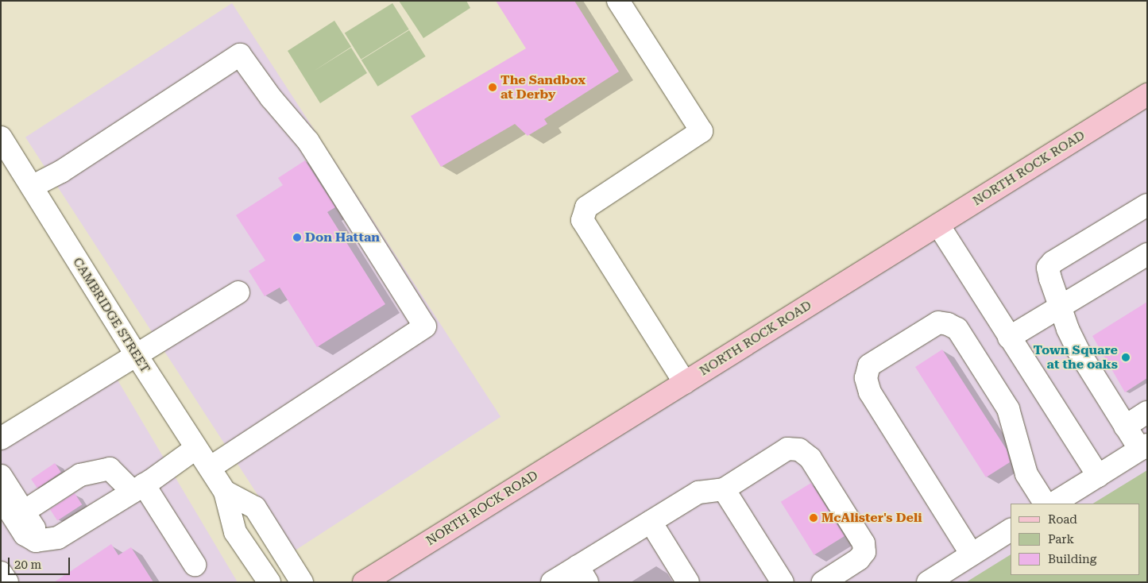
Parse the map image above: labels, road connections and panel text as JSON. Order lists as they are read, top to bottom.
{
  "streets": {
    "main road": ["NORTH ROCK ROAD"],
    "street": ["CAMBRIDGE STREET"]
  },
  "places": [
    "The Sandbox at Derby",
    "Don Hattan",
    "Town Square at the oaks",
    "McAlister's Deli"
  ],
  "legend": ["Road", "Park", "Building"],
  "scale_bar": "20 m"
}
